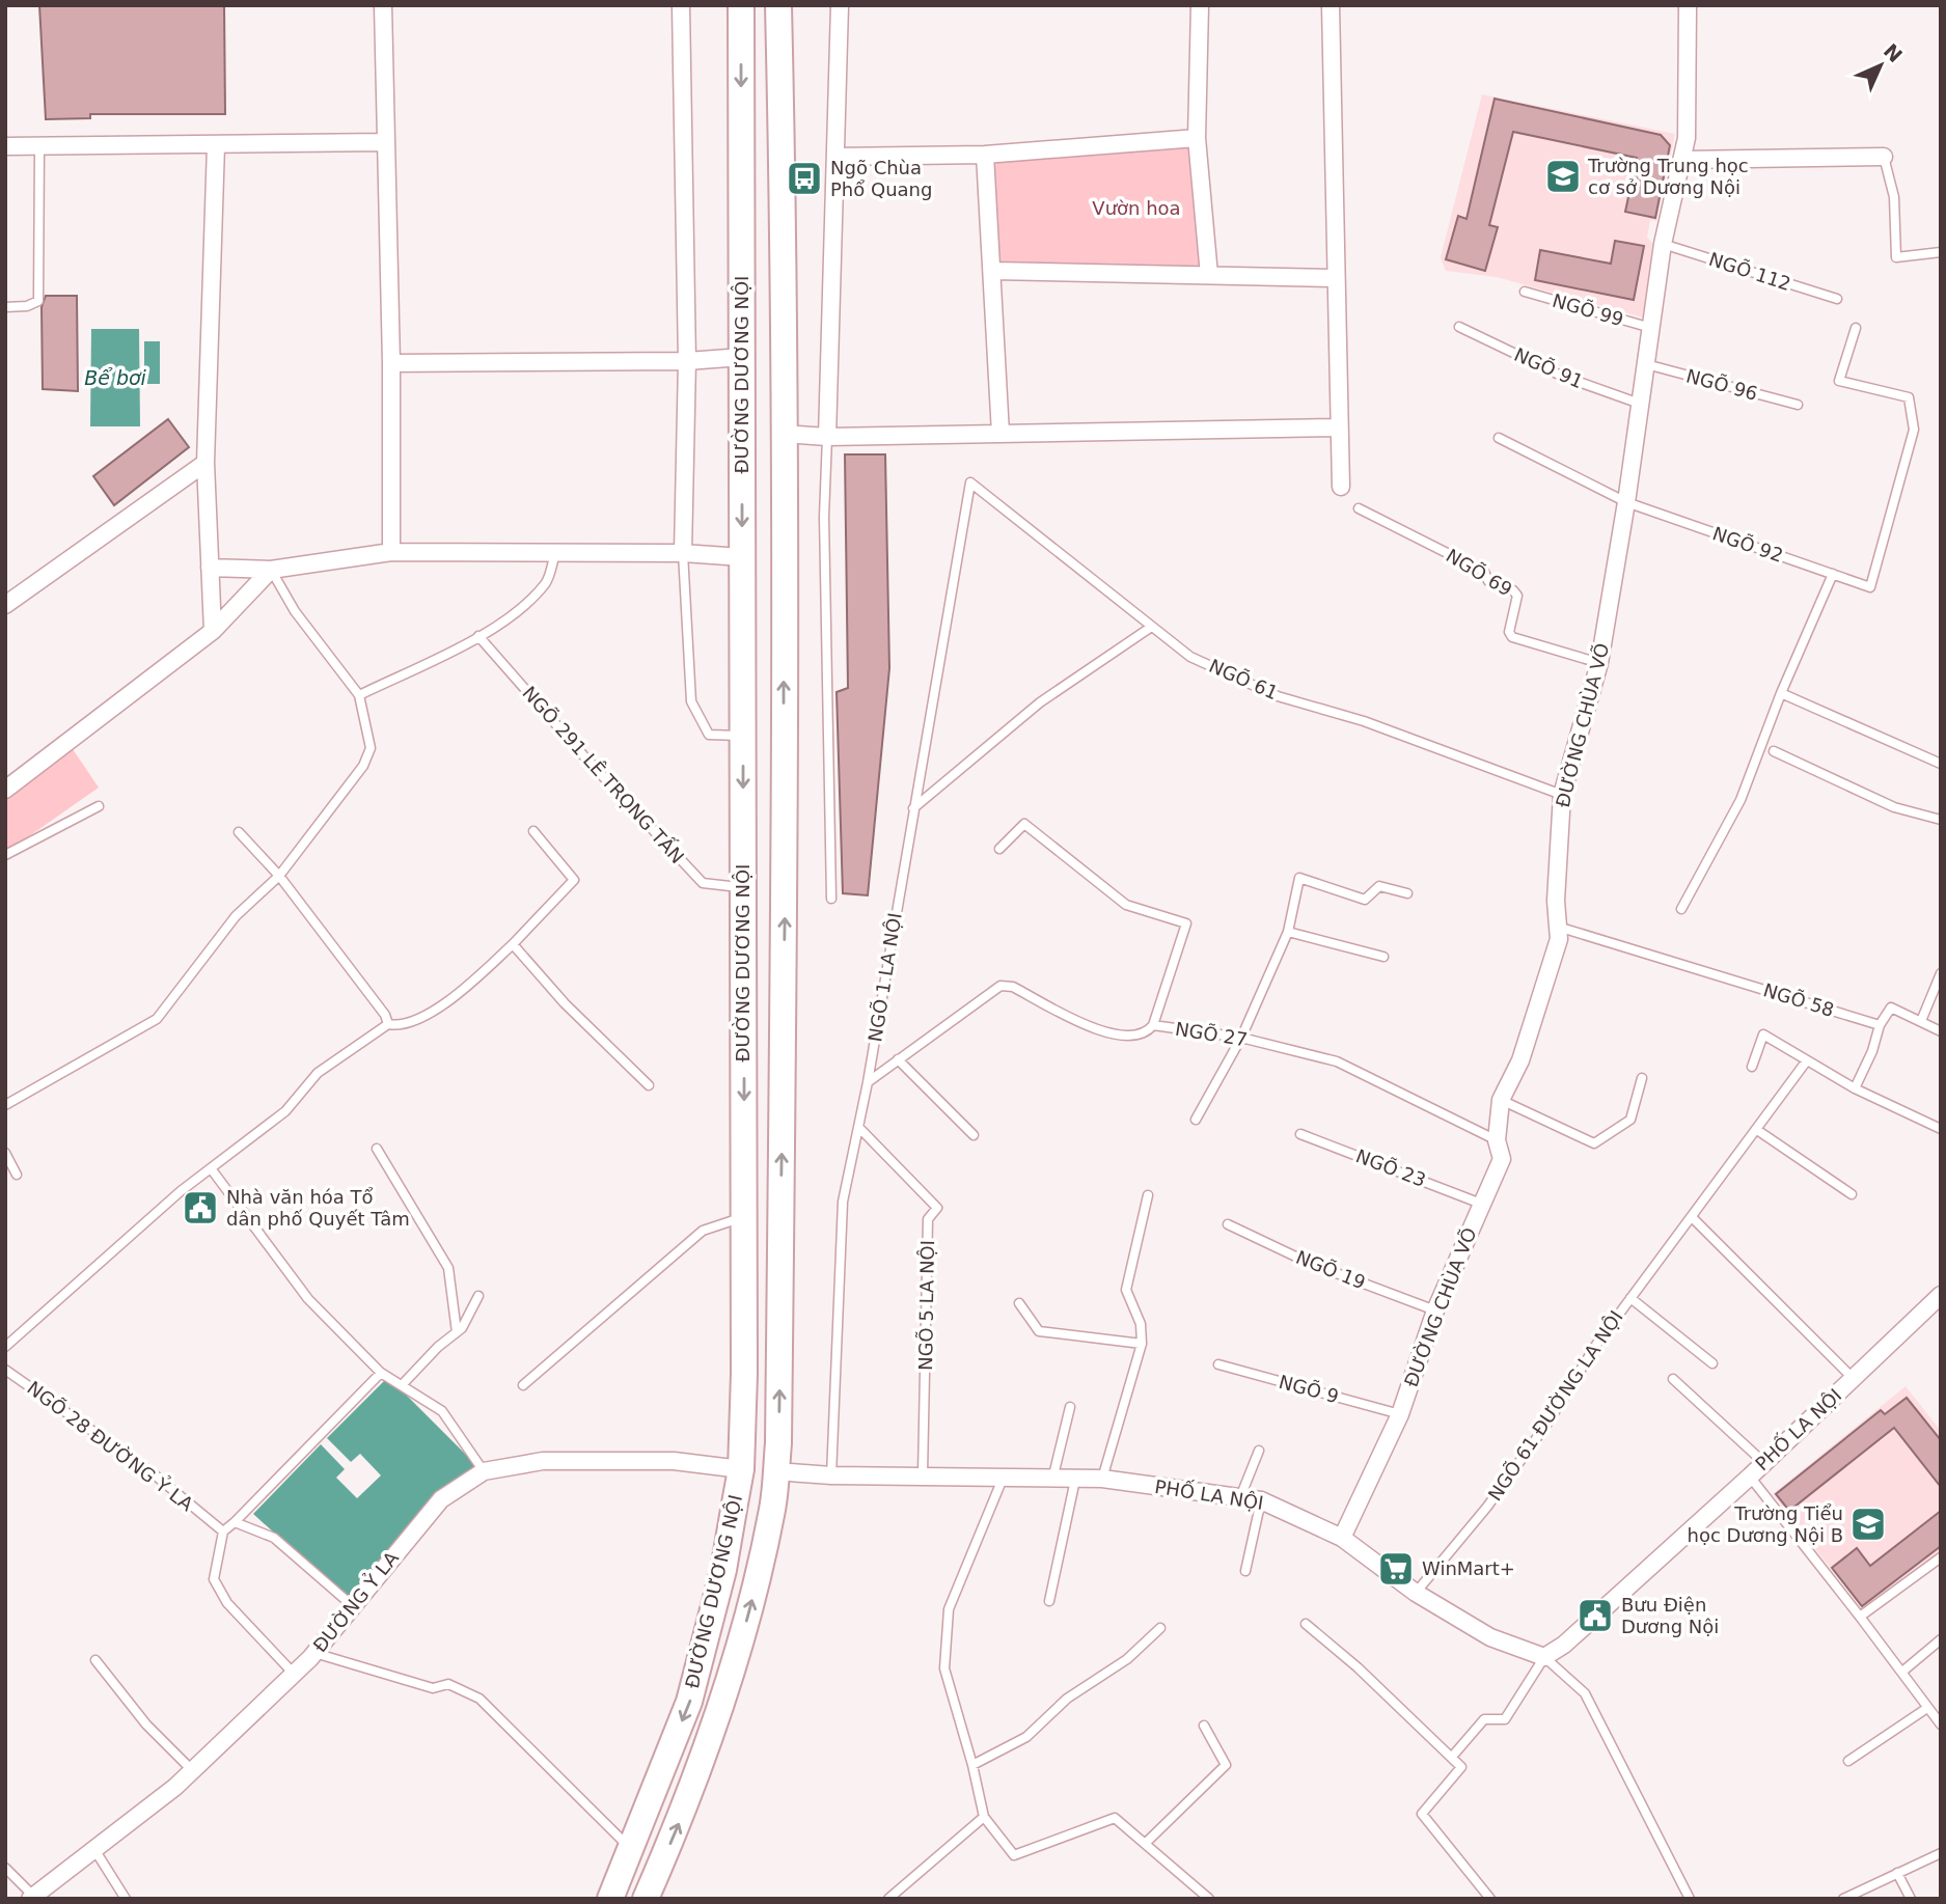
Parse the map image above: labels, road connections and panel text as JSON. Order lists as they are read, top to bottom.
{
  "streets": {
    "main road": ["ĐƯỜNG DƯƠNG NỘI"],
    "street": ["ĐƯỜNG CHÙA VÕ", "PHỐ LA NỘI", "ĐƯỜNG Ỷ LA"],
    "lane": [
      "NGÕ 112",
      "NGÕ 99",
      "NGÕ 91",
      "NGÕ 96",
      "NGÕ 92",
      "NGÕ 69",
      "NGÕ 61",
      "NGÕ 291 LÊ TRỌNG TẤN",
      "NGÕ 1 LA NỘI",
      "NGÕ 58",
      "NGÕ 27",
      "NGÕ 23",
      "NGÕ 19",
      "NGÕ 5 LA NỘI",
      "NGÕ 9",
      "NGÕ 61 ĐƯỜNG LA NỘI",
      "NGÕ 28 ĐƯỜNG Ỷ LA"
    ]
  },
  "crossings": [
    ["NGÕ 112", "ĐƯỜNG CHÙA VÕ"],
    ["NGÕ 99", "ĐƯỜNG CHÙA VÕ"],
    ["NGÕ 91", "ĐƯỜNG CHÙA VÕ"],
    ["ĐƯỜNG DƯƠNG NỘI", "NGÕ 291 LÊ TRỌNG TẤN"],
    ["ĐƯỜNG DƯƠNG NỘI", "PHỐ LA NỘI"],
    ["ĐƯỜNG DƯƠNG NỘI", "ĐƯỜNG Ỷ LA"],
    ["NGÕ 96", "ĐƯỜNG CHÙA VÕ"],
    ["NGÕ 92", "ĐƯỜNG CHÙA VÕ"],
    ["NGÕ 69", "ĐƯỜNG CHÙA VÕ"],
    ["NGÕ 61", "ĐƯỜNG CHÙA VÕ"],
    ["NGÕ 61", "NGÕ 1 LA NỘI"],
    ["ĐƯỜNG CHÙA VÕ", "NGÕ 58"],
    ["ĐƯỜNG CHÙA VÕ", "NGÕ 27"],
    ["ĐƯỜNG CHÙA VÕ", "NGÕ 23"],
    ["ĐƯỜNG CHÙA VÕ", "NGÕ 19"],
    ["ĐƯỜNG CHÙA VÕ", "NGÕ 9"],
    ["ĐƯỜNG CHÙA VÕ", "PHỐ LA NỘI"],
    ["NGÕ 1 LA NỘI", "NGÕ 5 LA NỘI"],
    ["NGÕ 1 LA NỘI", "PHỐ LA NỘI"],
    ["NGÕ 5 LA NỘI", "PHỐ LA NỘI"],
    ["NGÕ 61 ĐƯỜNG LA NỘI", "PHỐ LA NỘI"]
  ],
  "water": ["Bể bơi"],
  "parks": ["Vườn hoa"],
  "places": {
    "school or university": ["Trường Trung học cơ sở Dương Nội", "Trường Tiểu học Dương Nội B"],
    "bus stop": ["Ngõ Chùa Phổ Quang"],
    "public building": ["Nhà văn hóa Tổ dân phố Quyết Tâm", "Bưu Điện Dương Nội"],
    "supermarket": ["WinMart+"]
  },
  "north": "top right"
}
